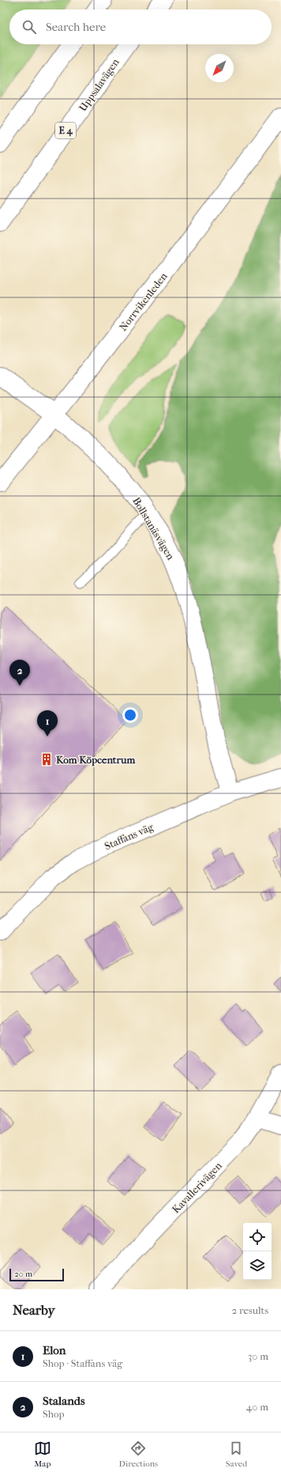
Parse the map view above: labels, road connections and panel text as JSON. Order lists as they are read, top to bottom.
{
  "streets": {
    "main road": [
      "Uppsalavägen",
      "E 4",
      "Norrvikenleden",
      "Bollstanäsvägen",
      "Staffans väg",
      "Kavallerivägen"
    ]
  },
  "crossings": [
    ["Norrvikenleden", "Bollstanäsvägen"],
    ["Bollstanäsvägen", "Staffans väg"]
  ],
  "places": {
    "building": ["Kom Köpcentrum"]
  },
  "scale_bar": "20 m",
  "north": "bottom left",
  "page": {
    "search": "Search here",
    "pins": ["2", "1"],
    "scale": "20 m",
    "heading": ["Nearby", "2 results"],
    "list": [
      {
        "mark": "1",
        "name": "Elon",
        "note": "Shop · Staffans väg",
        "value": "30 m"
      },
      {
        "mark": "2",
        "name": "Stalands",
        "note": "Shop",
        "value": "40 m"
      }
    ],
    "nav": ["Map", "Directions", "Saved"]
  }
}
